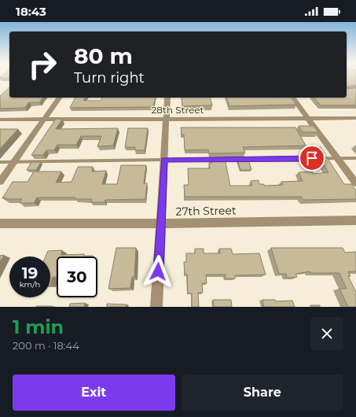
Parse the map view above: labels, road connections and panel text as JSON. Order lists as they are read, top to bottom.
{
  "streets": {
    "street": ["28th Street", "27th Street"]
  },
  "page": {
    "status": "18:43",
    "turn": ["80 m", "Turn right"],
    "speed": "19 km/h",
    "limit": "30",
    "heading": ["1 min", "200 m · 18:44"],
    "buttons": ["Exit", "Share"]
  }
}
